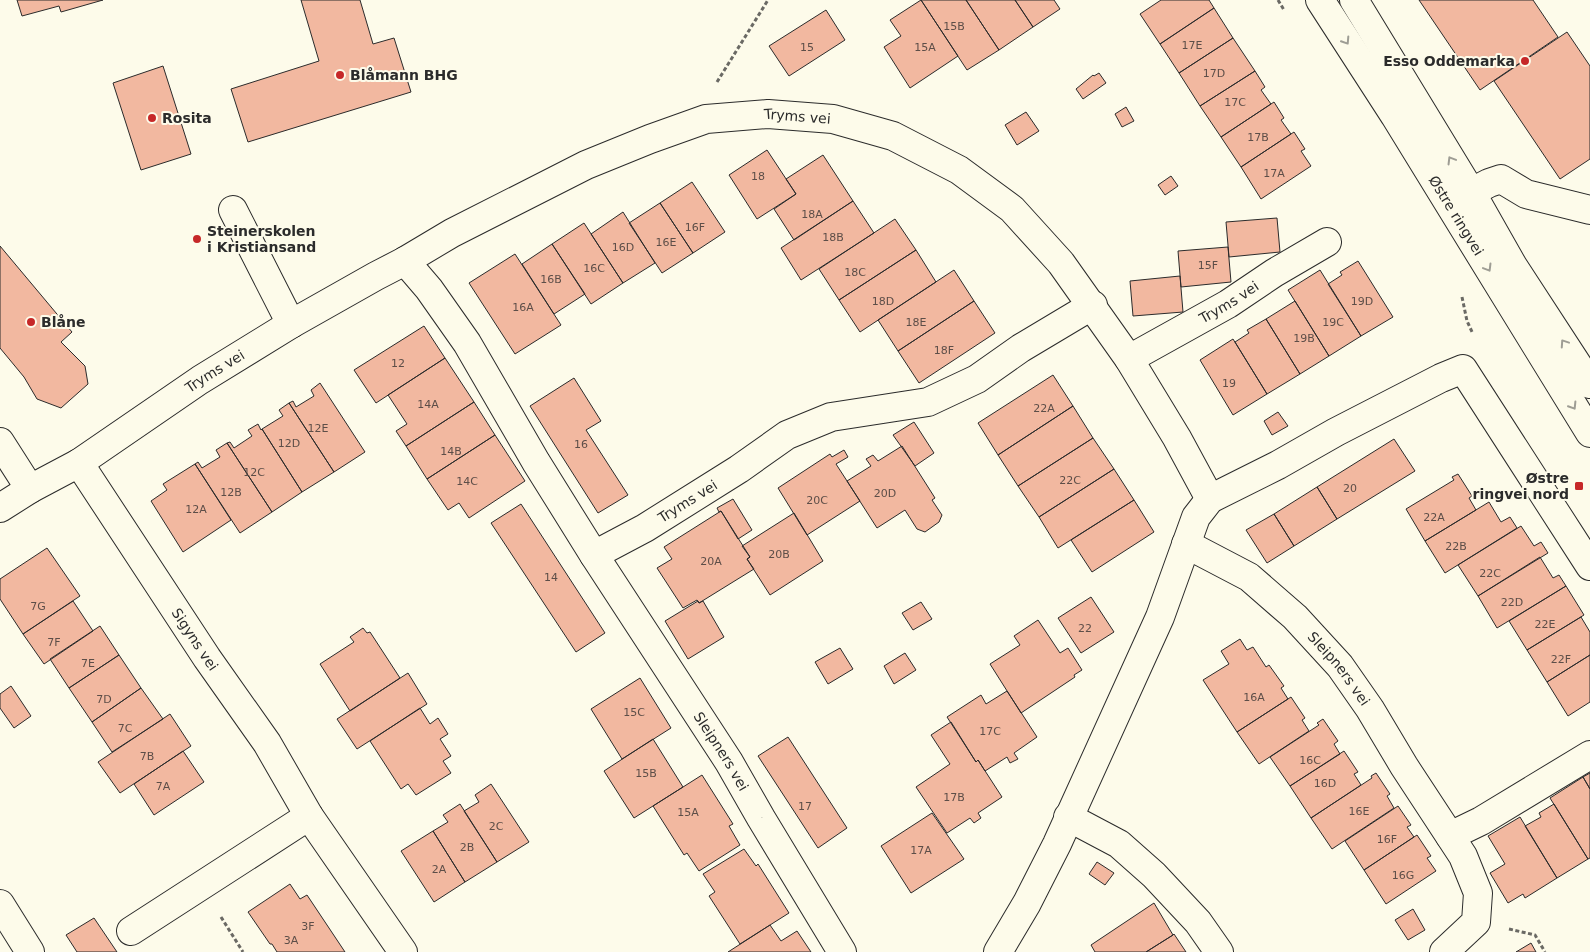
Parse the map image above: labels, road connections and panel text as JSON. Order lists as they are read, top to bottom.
{
  "streets": {
    "street": [
      "Tryms vei",
      "Østre ringvei",
      "Sigyns vei",
      "Sleipners vei"
    ]
  },
  "crossings": [
    ["Tryms vei", "Sigyns vei"],
    ["Tryms vei", "Sleipners vei"]
  ],
  "places": {
    "other": [
      "Esso Oddemarka",
      "Blåmann BHG",
      "Rosita",
      "Steinerskolen i Kristiansand",
      "Blåne"
    ],
    "transit": ["Østre ringvei nord"]
  },
  "house_numbers": [
    "15B",
    "17E",
    "15",
    "15A",
    "17D",
    "17C",
    "17B",
    "17A",
    "18",
    "18A",
    "16F",
    "18B",
    "16E",
    "16D",
    "15F",
    "16C",
    "18C",
    "16B",
    "18D",
    "19D",
    "16A",
    "18E",
    "19C",
    "19B",
    "18F",
    "12",
    "19",
    "14A",
    "22A",
    "12E",
    "12D",
    "16",
    "14B",
    "12C",
    "22C",
    "14C",
    "20",
    "12B",
    "20D",
    "20C",
    "12A",
    "22A",
    "22B",
    "20B",
    "20A",
    "22C",
    "14",
    "22D",
    "7G",
    "22E",
    "22",
    "7F",
    "22F",
    "7E",
    "16A",
    "7D",
    "15C",
    "7C",
    "17C",
    "7B",
    "16C",
    "15B",
    "16D",
    "7A",
    "17B",
    "17",
    "16E",
    "15A",
    "2C",
    "16F",
    "2B",
    "17A",
    "2A",
    "16G",
    "3F",
    "3A"
  ]
}
